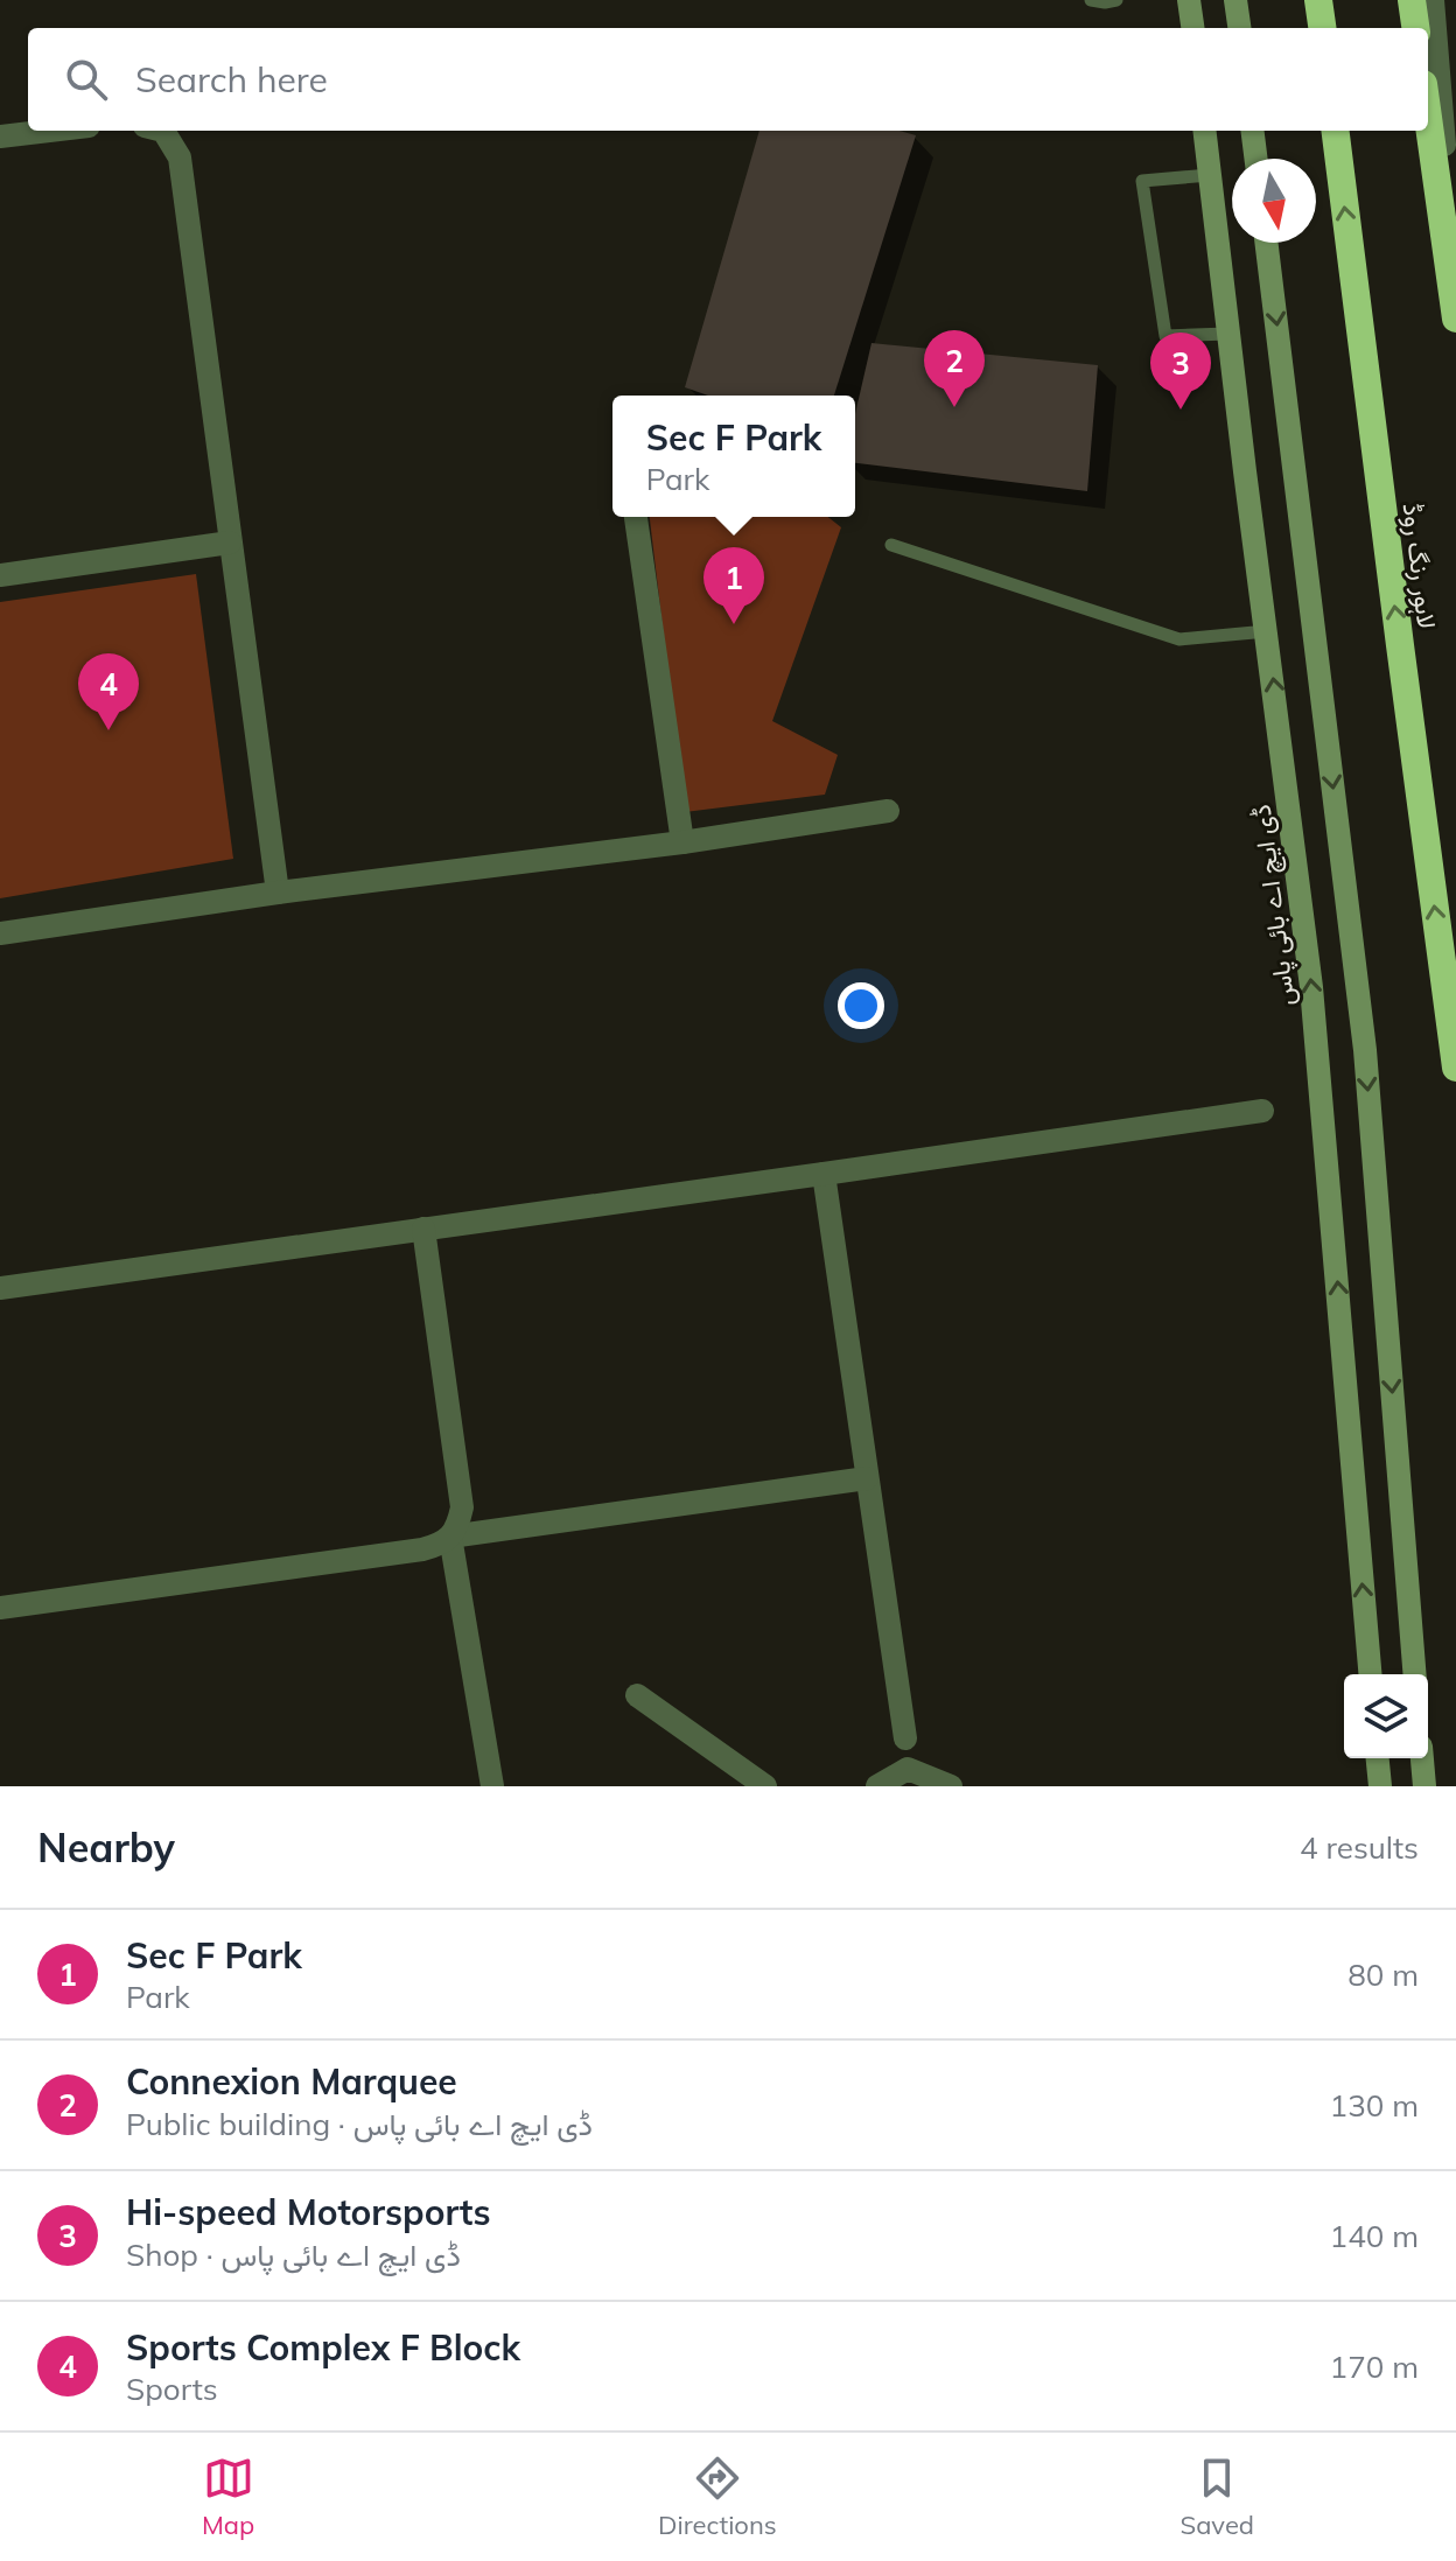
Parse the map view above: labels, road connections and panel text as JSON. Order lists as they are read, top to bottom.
{
  "streets": {
    "highway": ["لاہور رنگ روڈ"],
    "main road": ["ڈی ایچ اے بائی پاس"]
  },
  "one_way": ["لاہور رنگ روڈ"],
  "north": "bottom",
  "page": {
    "search": "Search here",
    "pins": [
      "2",
      "3",
      "1",
      "4"
    ],
    "popup": ["Sec F Park", "Park"],
    "heading": ["Nearby", "4 results"],
    "list": [
      {
        "mark": "1",
        "name": "Sec F Park",
        "note": "Park",
        "value": "80 m"
      },
      {
        "mark": "2",
        "name": "Connexion Marquee",
        "note": "Public building · ڈی ایچ اے بائی پاس",
        "value": "130 m"
      },
      {
        "mark": "3",
        "name": "Hi-speed Motorsports",
        "note": "Shop · ڈی ایچ اے بائی پاس",
        "value": "140 m"
      },
      {
        "mark": "4",
        "name": "Sports Complex F Block",
        "note": "Sports",
        "value": "170 m"
      }
    ],
    "nav": ["Map", "Directions", "Saved"]
  }
}
